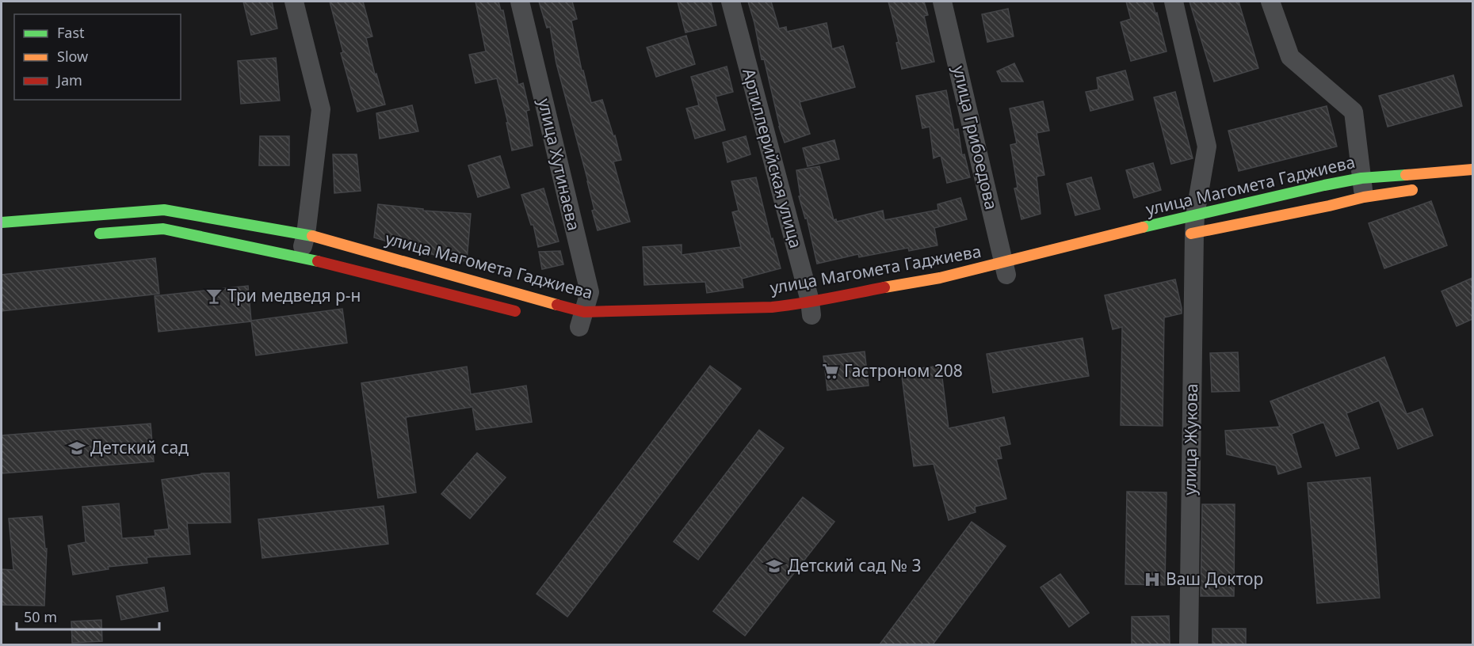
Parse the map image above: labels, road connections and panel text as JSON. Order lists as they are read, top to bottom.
{
  "streets": {
    "main road": ["улица Магомета Гаджиева"],
    "street": [
      "улица Грибоедова",
      "Артиллерийская улица",
      "улица Хутинаева",
      "улица Жукова"
    ]
  },
  "crossings": [
    ["улица Грибоедова", "улица Магомета Гаджиева"],
    ["Артиллерийская улица", "улица Магомета Гаджиева"],
    ["улица Хутинаева", "улица Магомета Гаджиева"],
    ["улица Магомета Гаджиева", "улица Жукова"]
  ],
  "places": {
    "bar": ["Три медведя р-н"],
    "supermarket": ["Гастроном 208"],
    "school or university": ["Детский сад", "Детский сад № 3"],
    "hospital": ["Ваш Доктор"]
  },
  "legend": ["Fast", "Slow", "Jam"],
  "scale_bar": "50 m"
}
